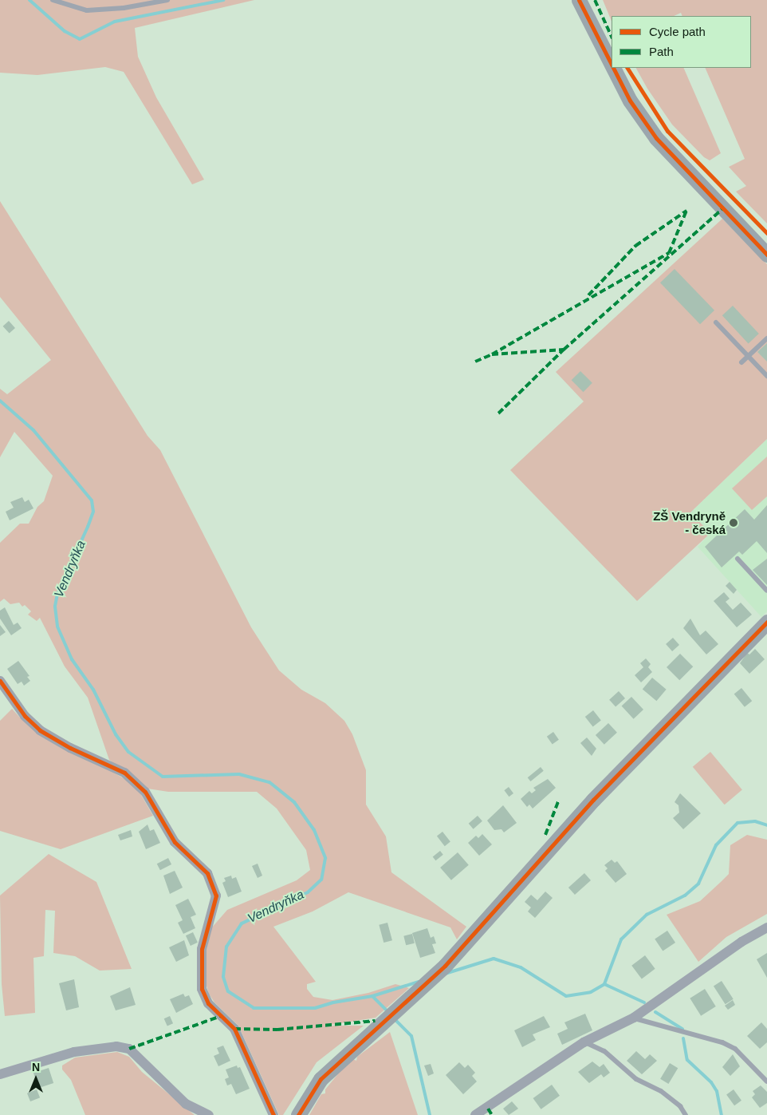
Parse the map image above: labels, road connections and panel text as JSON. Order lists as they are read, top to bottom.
{
  "water": ["Vendryňka"],
  "places": ["ZŠ Vendryně - česká"],
  "legend": ["Cycle path", "Path"],
  "north": "top"
}
